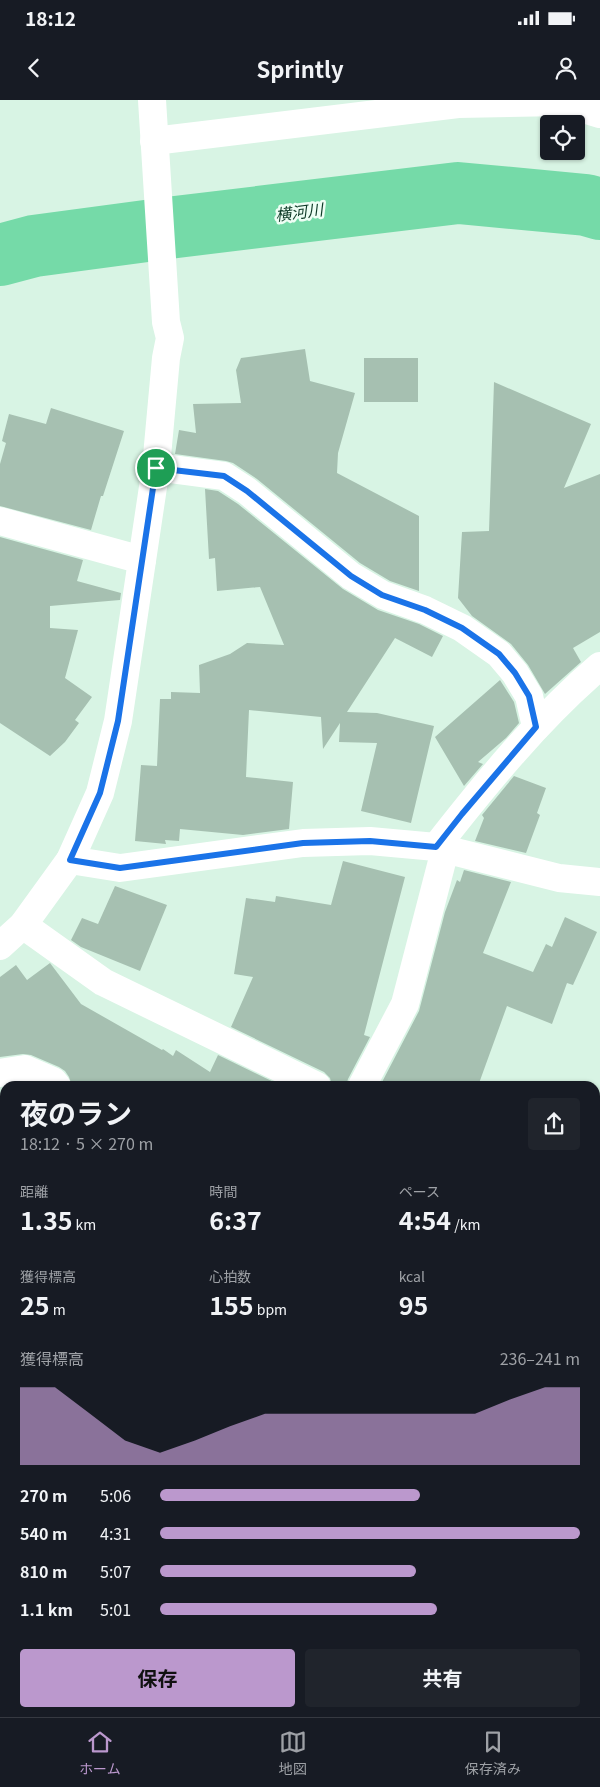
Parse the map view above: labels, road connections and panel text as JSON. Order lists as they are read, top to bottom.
{
  "water": ["横河川"],
  "page": {
    "status": "18:12",
    "header": "Sprintly",
    "heading": ["夜のラン", "18:12 · 5 × 270 m"],
    "stats": [
      ["距離", "1.35 km"],
      ["時間", "6:37"],
      ["ペース", "4:54 /km"],
      ["獲得標高", "25 m"],
      ["心拍数", "155 bpm"],
      ["kcal", "95"]
    ],
    "chart": ["獲得標高", "236–241 m"],
    "list": [
      {
        "name": "270 m",
        "note": "5:06"
      },
      {
        "name": "540 m",
        "note": "4:31"
      },
      {
        "name": "810 m",
        "note": "5:07"
      },
      {
        "name": "1.1 km",
        "note": "5:01"
      }
    ],
    "buttons": ["保存", "共有"],
    "tabs": ["ホーム", "地図", "保存済み"]
  }
}
